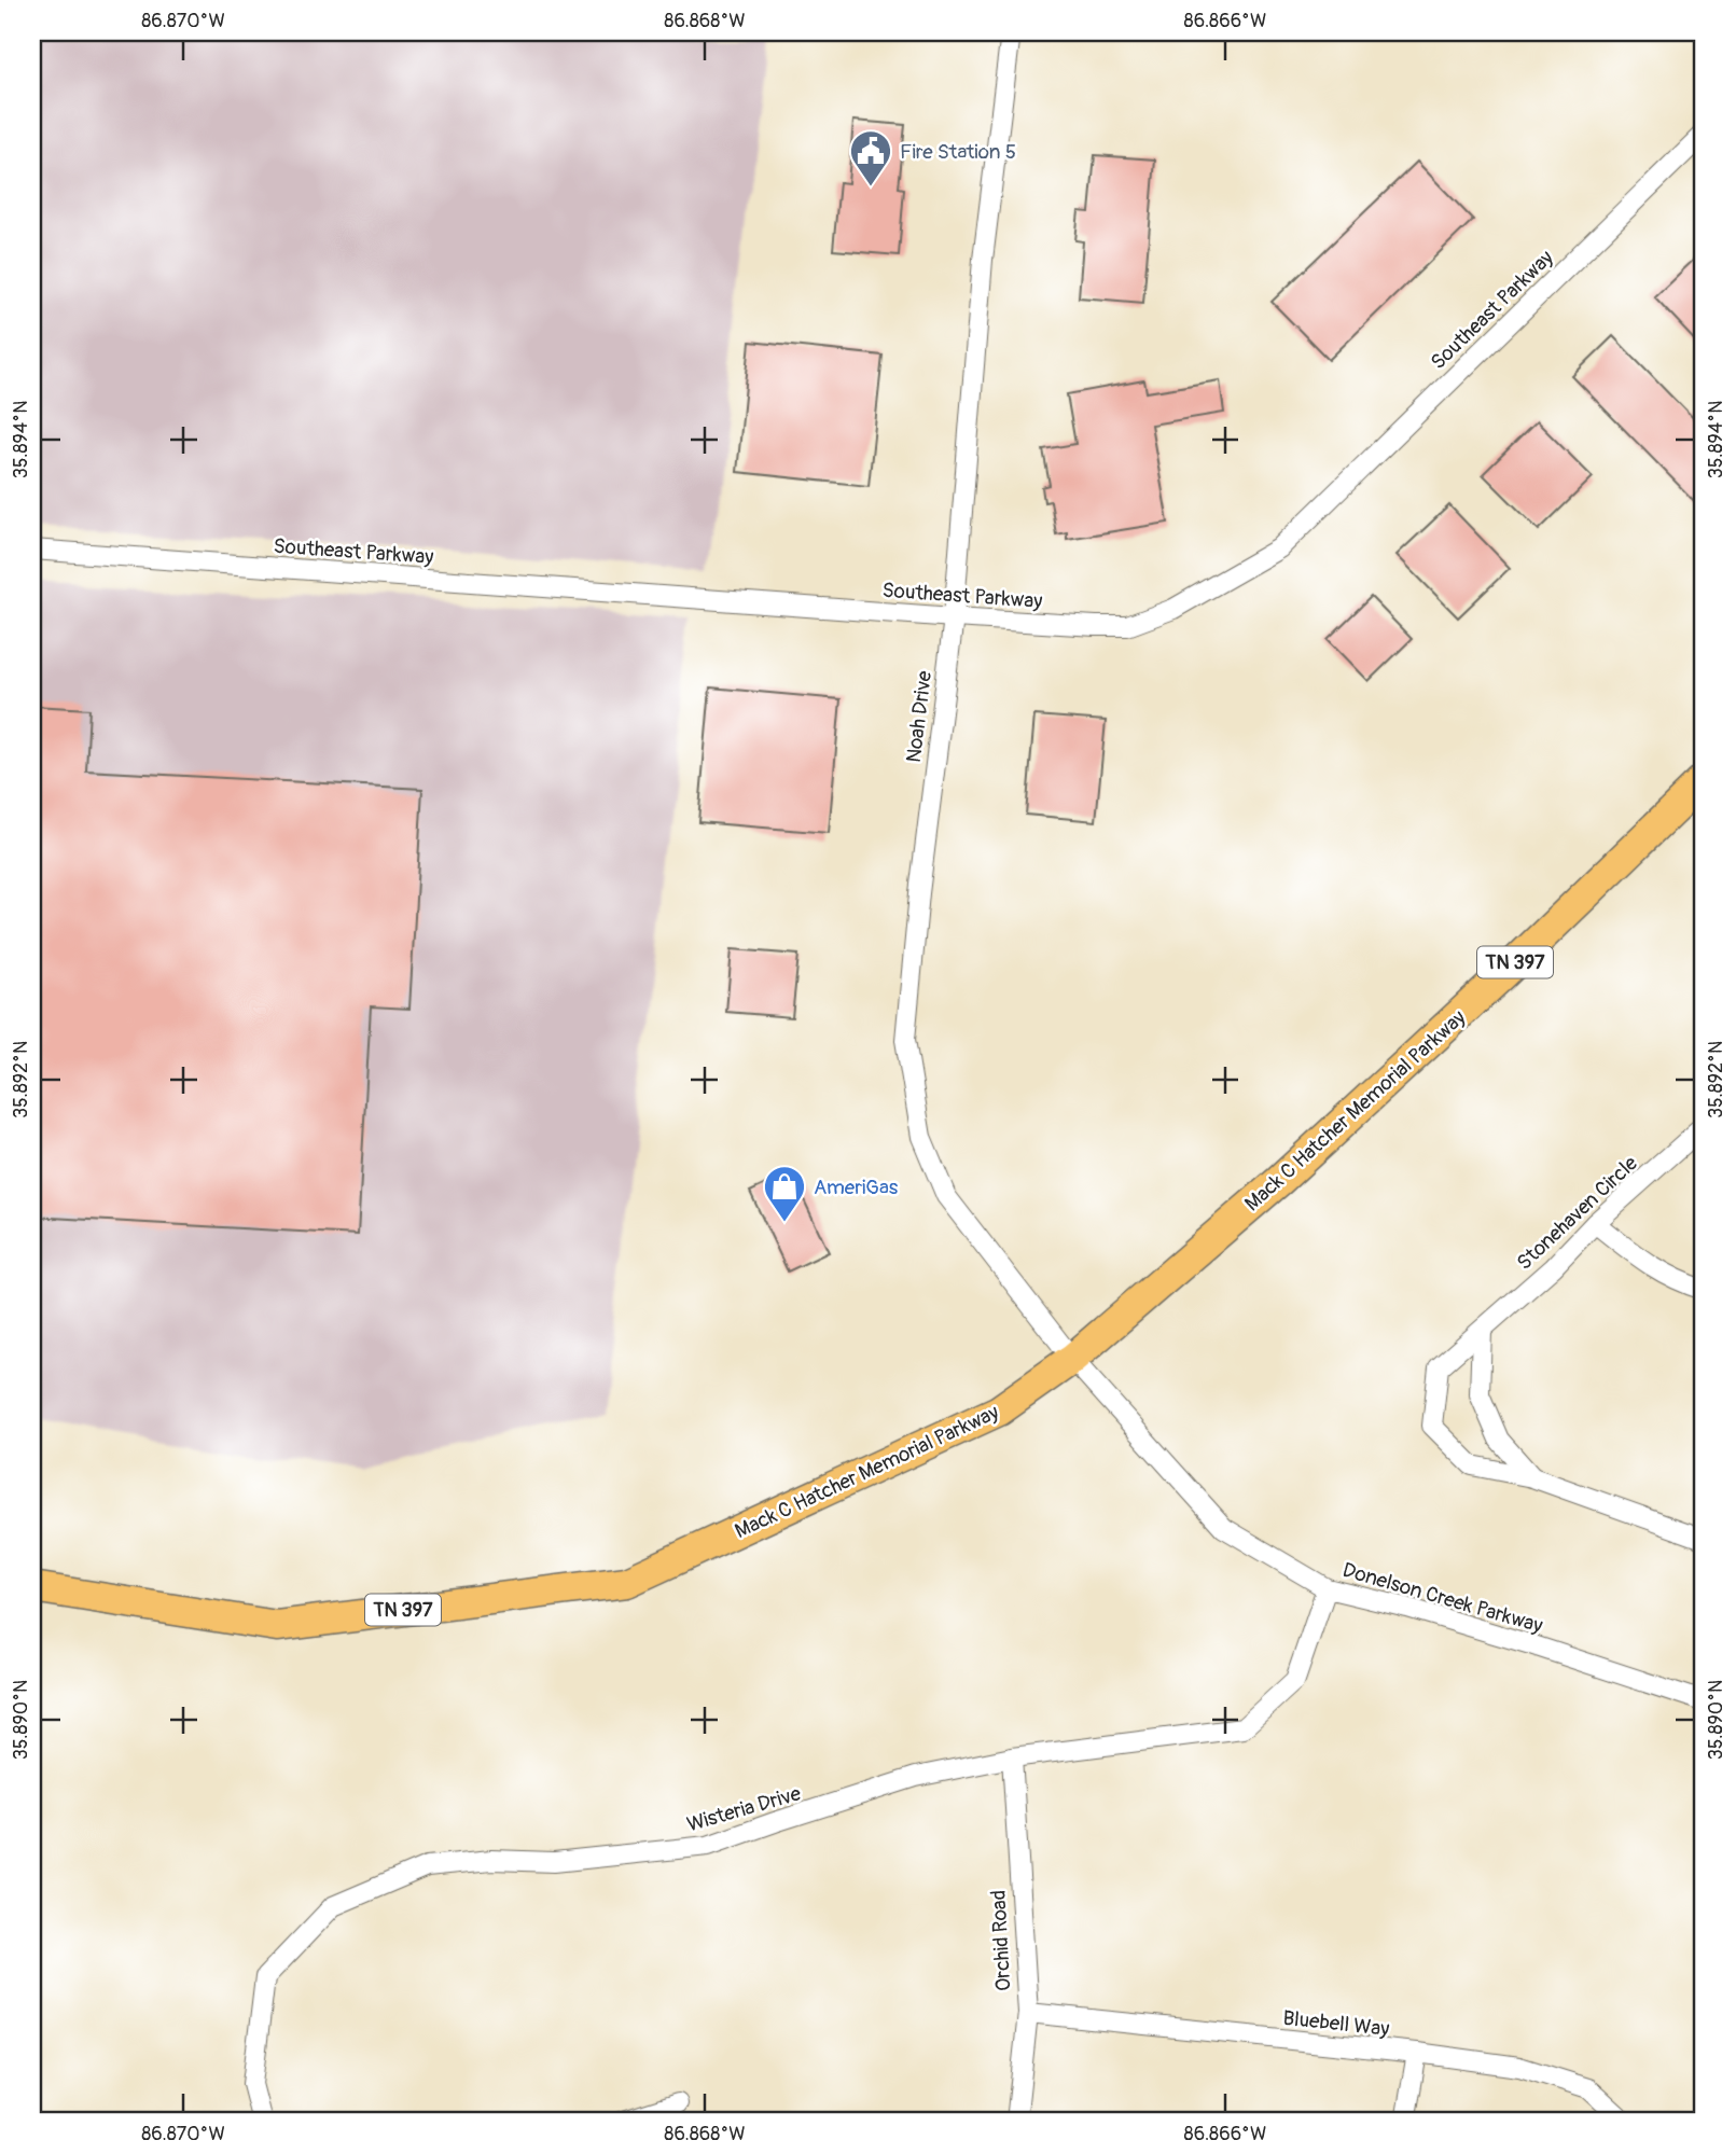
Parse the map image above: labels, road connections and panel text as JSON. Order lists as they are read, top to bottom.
{
  "streets": {
    "main road": ["TN 397", "Mack C Hatcher Memorial Parkway"],
    "street": [
      "Southeast Parkway",
      "Noah Drive",
      "Stonehaven Circle",
      "Donelson Creek Parkway",
      "Wisteria Drive",
      "Orchid Road",
      "Bluebell Way"
    ]
  },
  "crossings": [
    ["Southeast Parkway", "Noah Drive"],
    ["Noah Drive", "Mack C Hatcher Memorial Parkway"],
    ["Noah Drive", "Donelson Creek Parkway"],
    ["Mack C Hatcher Memorial Parkway", "Donelson Creek Parkway"],
    ["Donelson Creek Parkway", "Wisteria Drive"],
    ["Wisteria Drive", "Orchid Road"],
    ["Orchid Road", "Bluebell Way"]
  ],
  "places": {
    "public building": ["Fire Station 5"],
    "shop": ["AmeriGas"]
  },
  "coordinates": [
    "86.870°W",
    "86.868°W",
    "86.866°W",
    "35.894°N",
    "35.892°N",
    "35.890°N"
  ]
}
